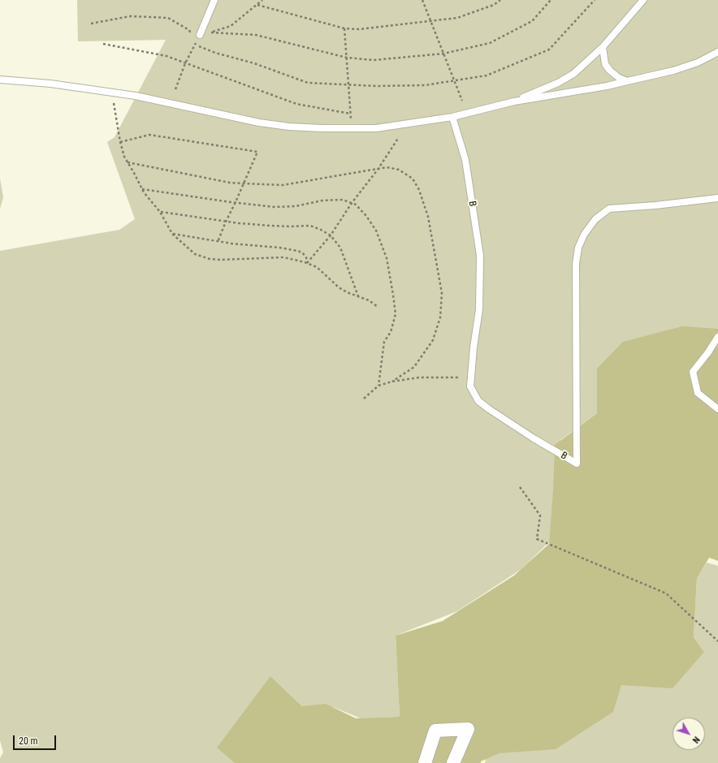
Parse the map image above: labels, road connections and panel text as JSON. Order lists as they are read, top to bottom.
{
  "streets": {
    "lane": ["B"]
  },
  "scale_bar": "20 m",
  "north": "bottom right"
}
